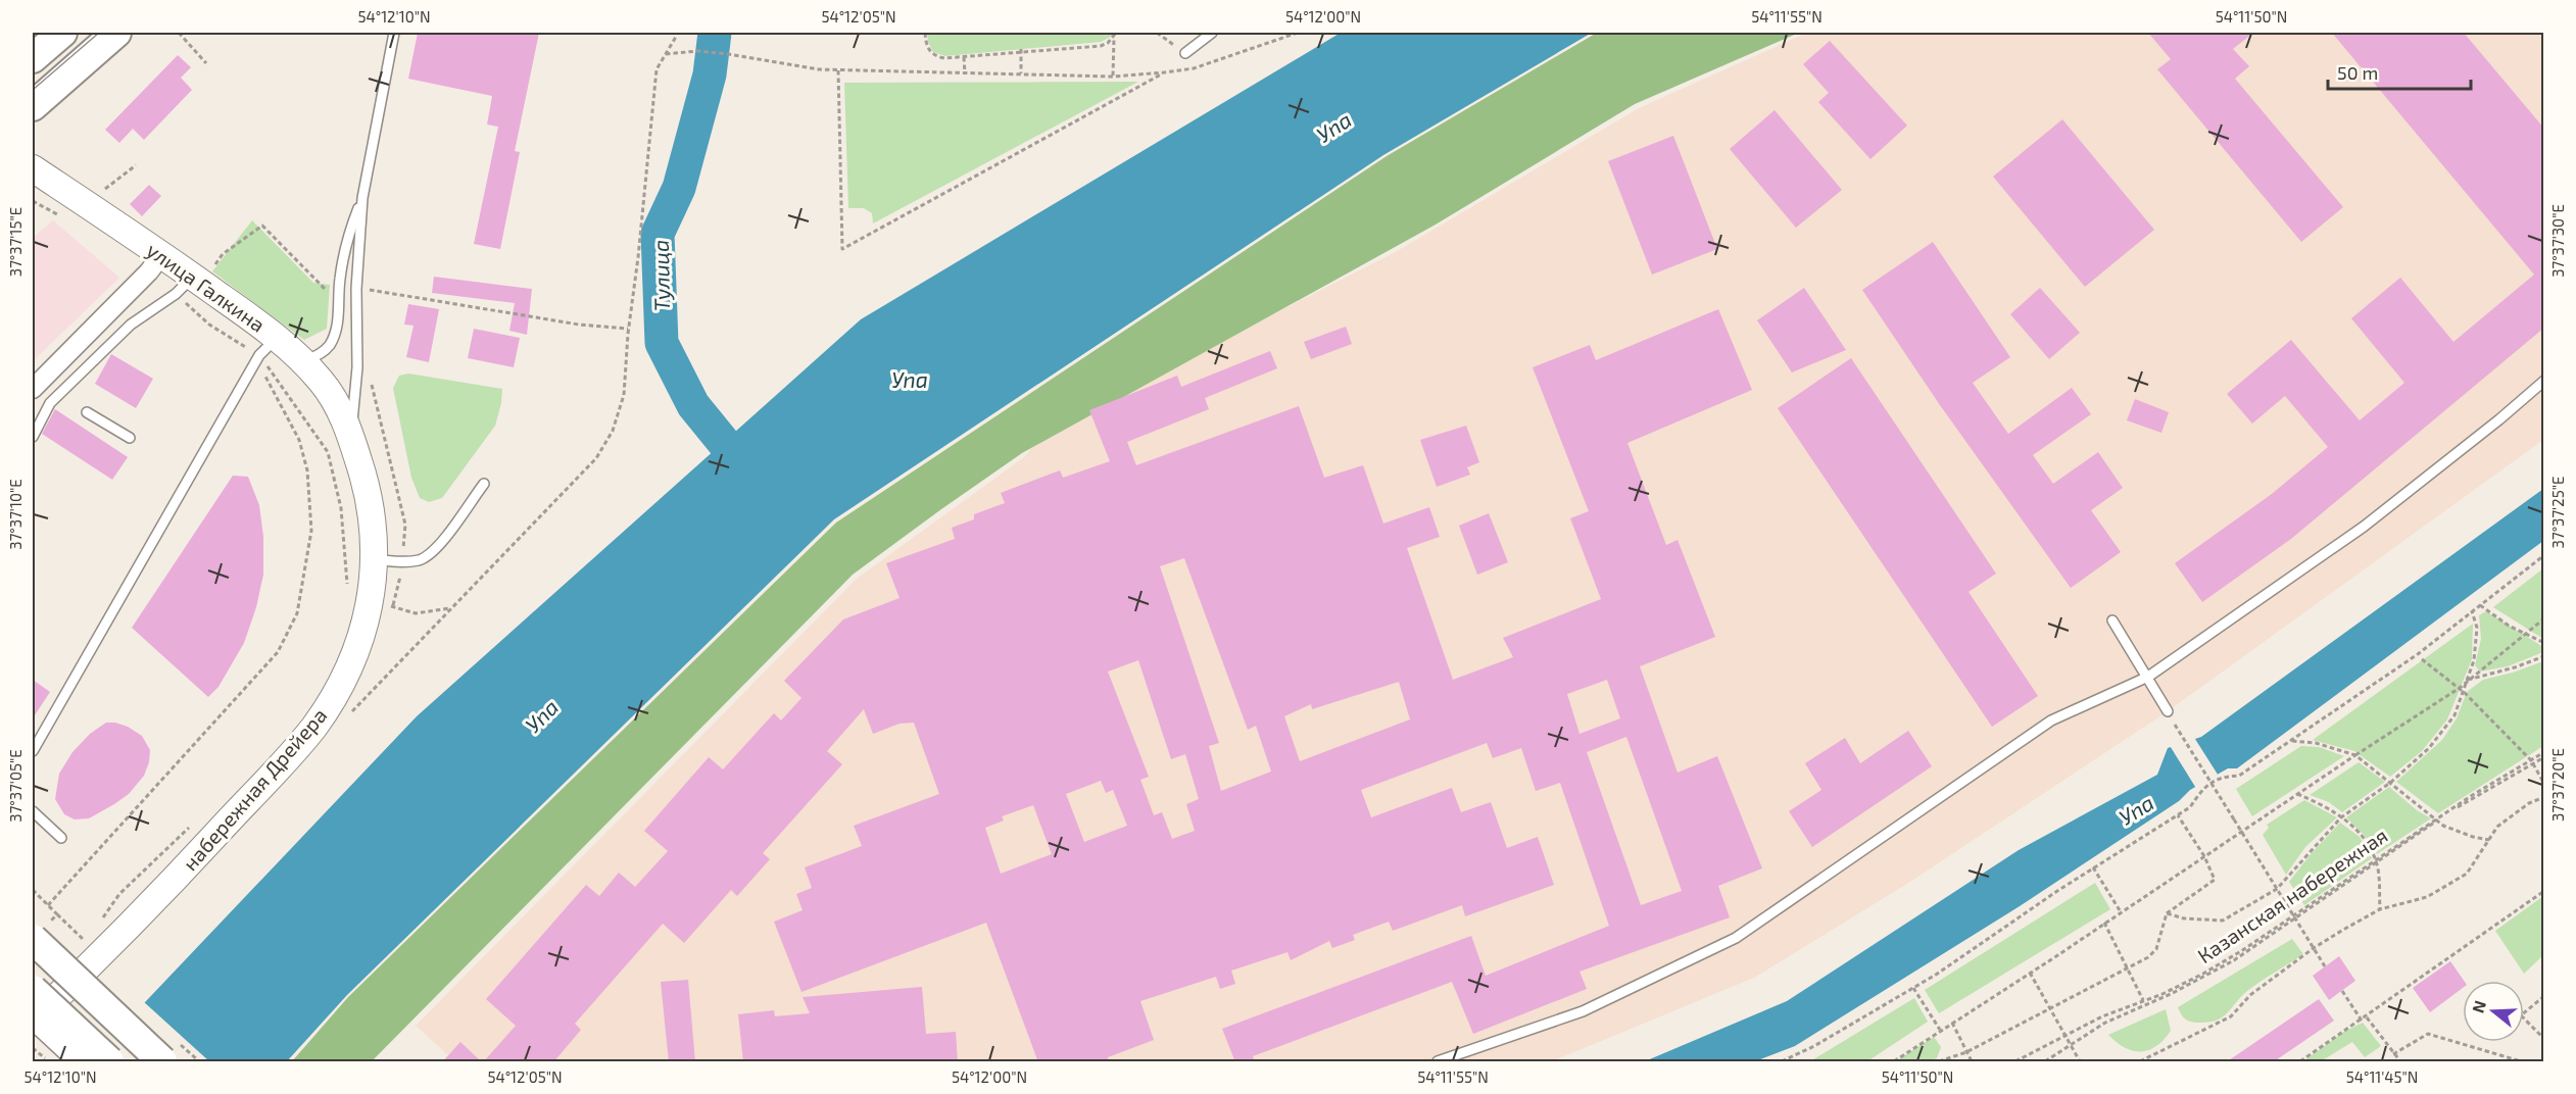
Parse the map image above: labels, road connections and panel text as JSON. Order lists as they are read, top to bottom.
{
  "streets": {
    "main road": ["улица Галкина", "набережная Дрейера"],
    "path": ["Казанская набережная"]
  },
  "crossings": [
    ["улица Галкина", "набережная Дрейера"]
  ],
  "water": ["Упа", "Тулица"],
  "scale_bar": "50 m",
  "north": "left",
  "coordinates": [
    "54°12'10\"N",
    "54°12'05\"N",
    "54°12'00\"N",
    "54°11'55\"N",
    "54°11'50\"N",
    "37°37'30\"E",
    "37°37'15\"E",
    "37°37'25\"E",
    "37°37'10\"E",
    "37°37'20\"E",
    "37°37'05\"E",
    "54°11'45\"N"
  ]
}
